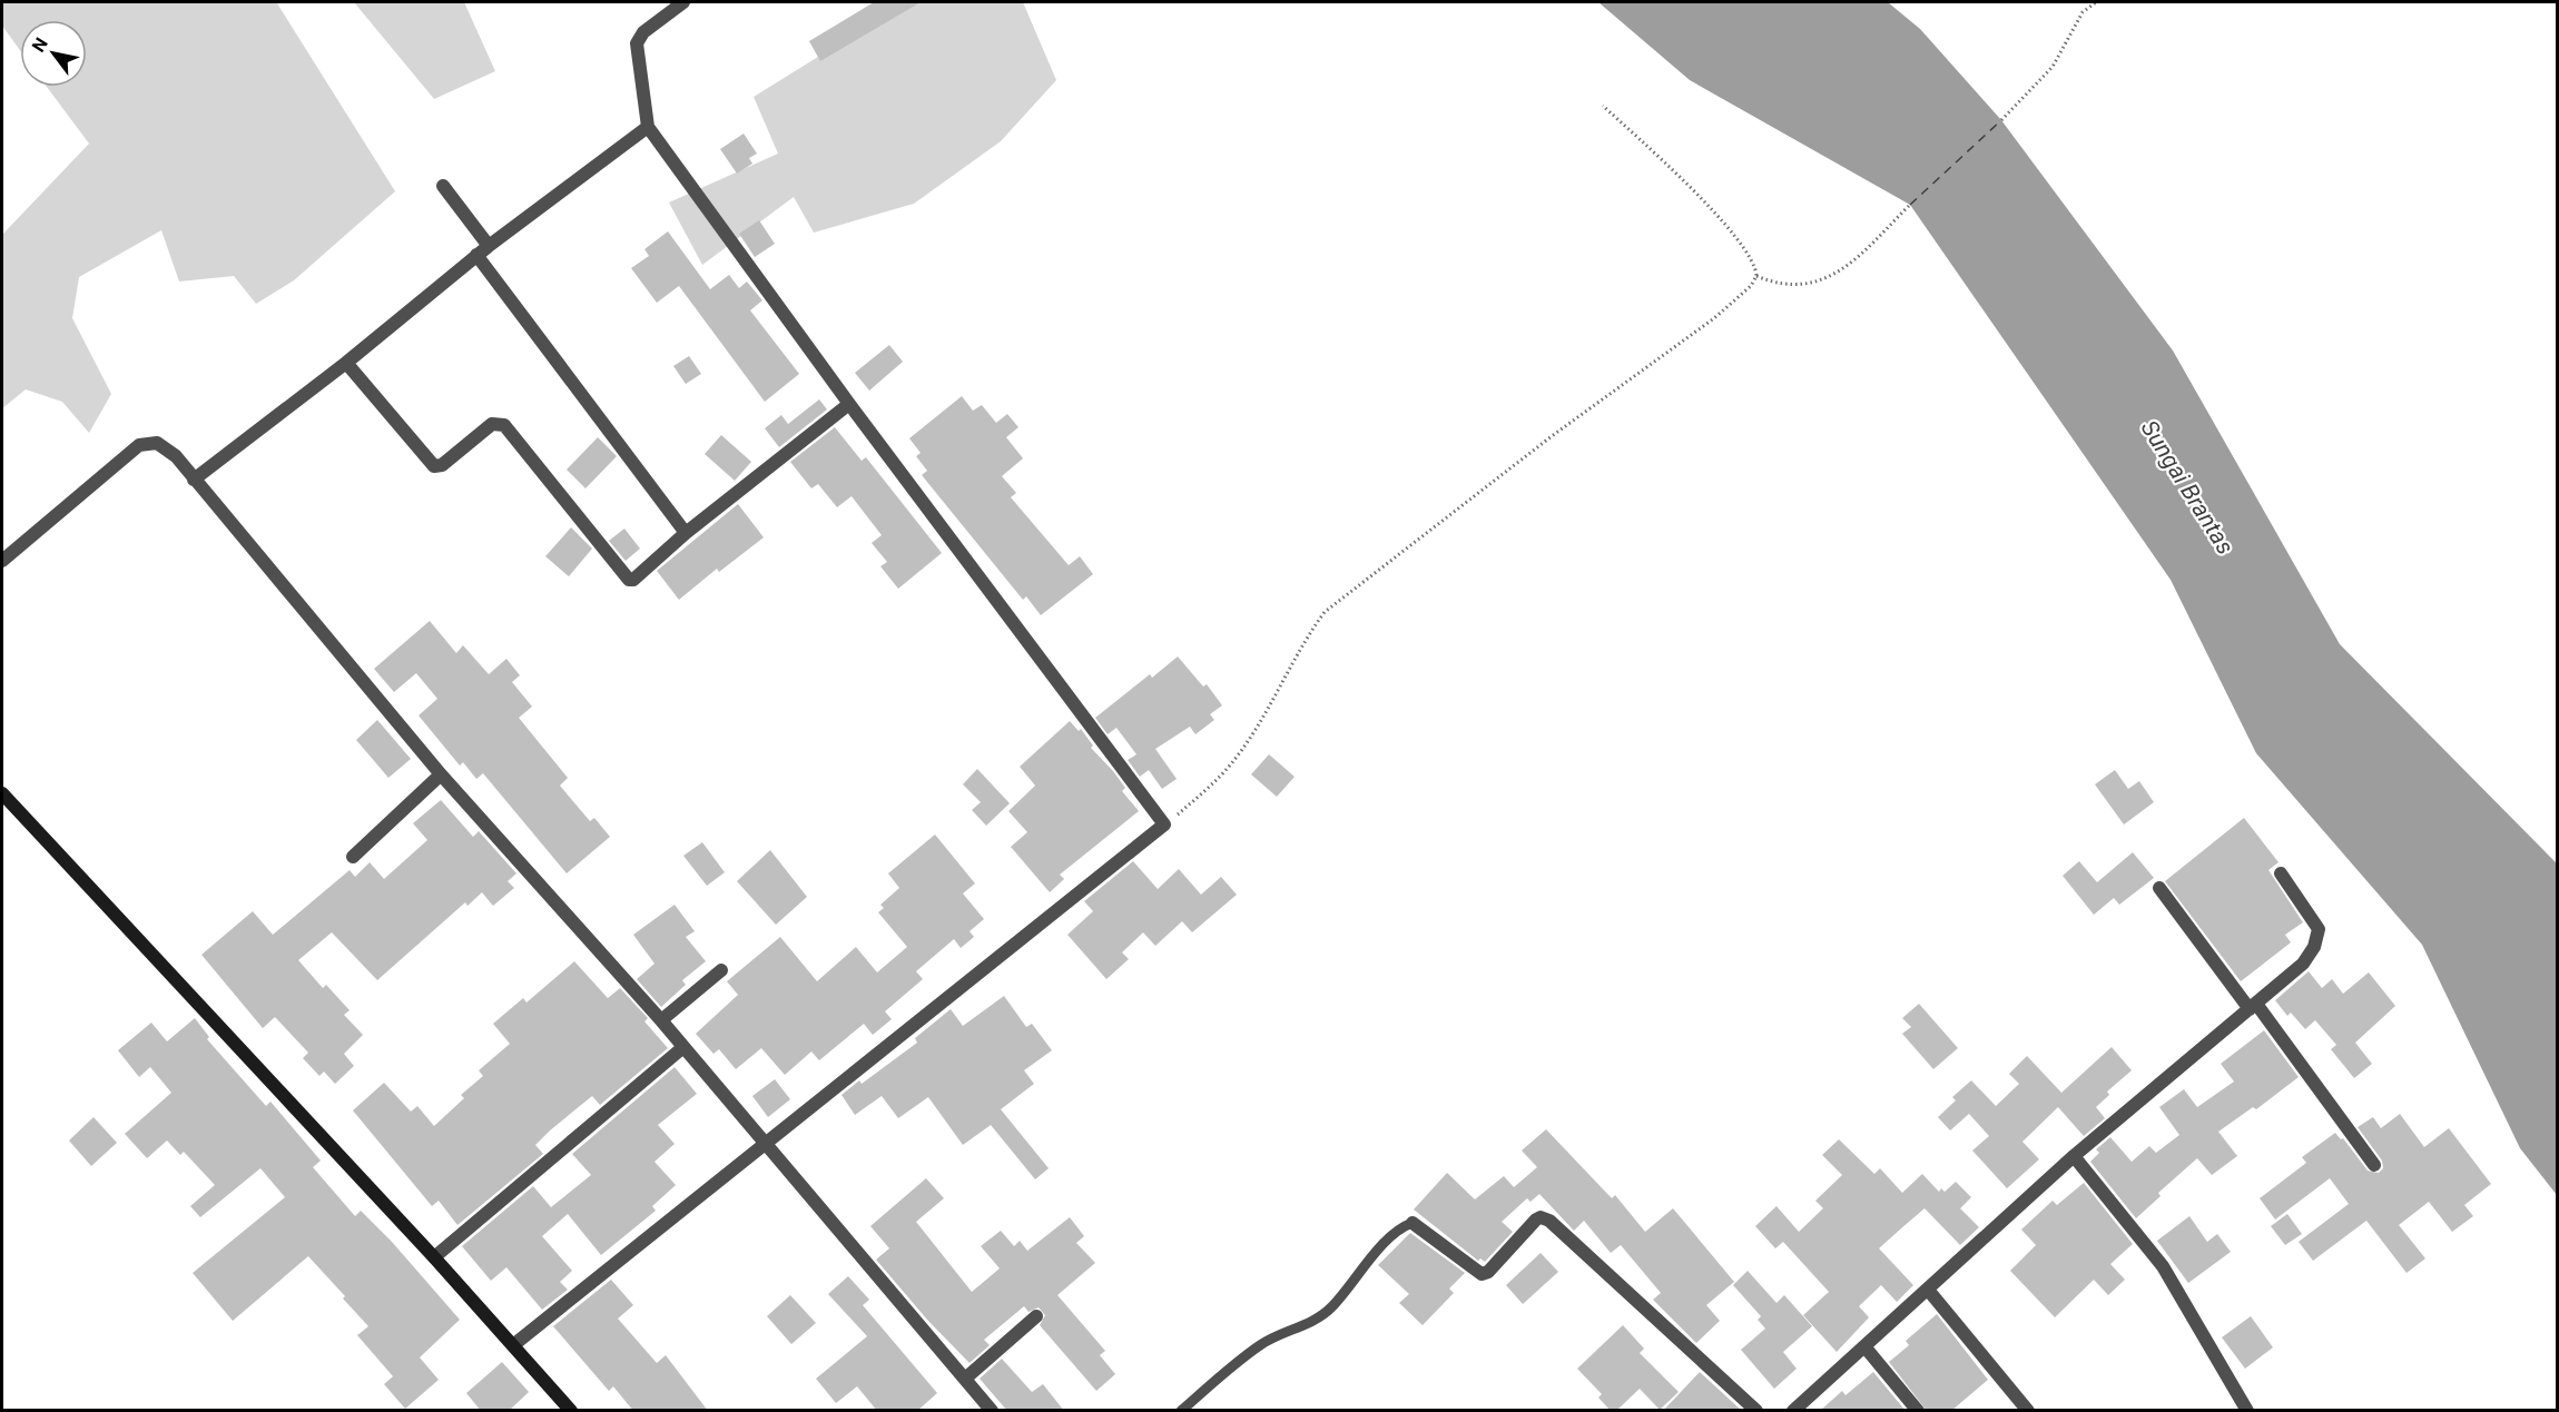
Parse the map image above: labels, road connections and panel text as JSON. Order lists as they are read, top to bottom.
{
  "water": ["Sungai Brantas"],
  "north": "top left"
}
